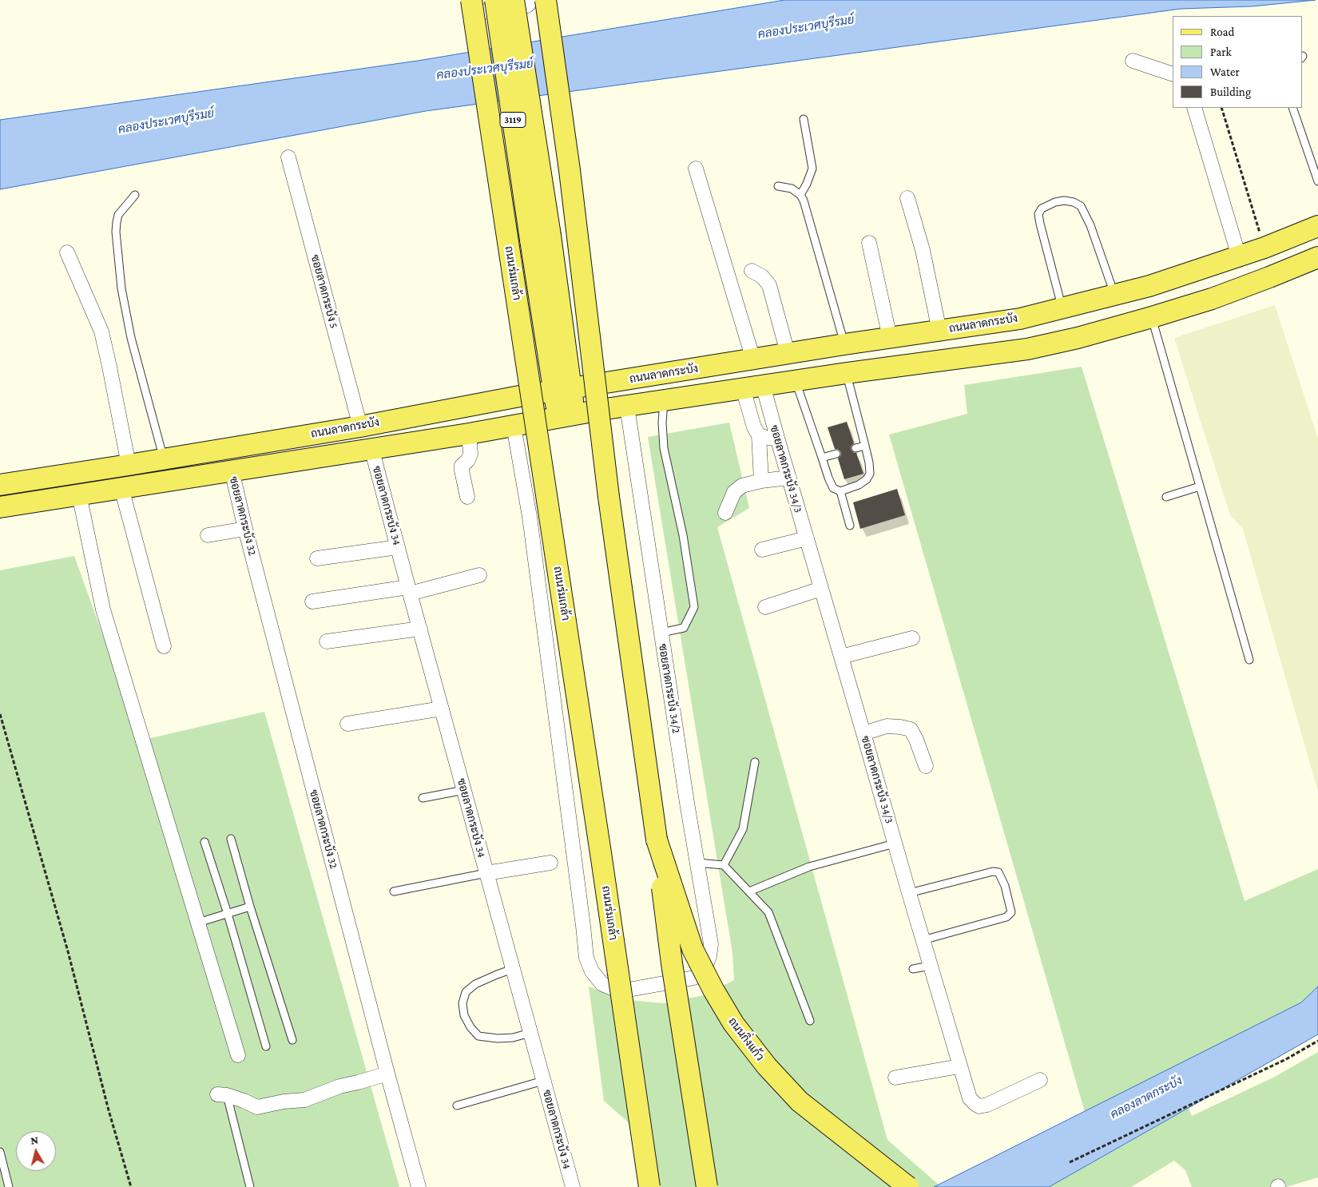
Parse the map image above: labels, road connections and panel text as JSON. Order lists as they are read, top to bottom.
{
  "streets": {
    "main road": [
      "3119",
      "ถนนร่มเกล้า",
      "ถนนลาดกระบัง",
      "ถนนกิ่งแก้ว"
    ],
    "street": [
      "ซอยลาดกระบัง 5",
      "ซอยลาดกระบัง 34/3",
      "ซอยลาดกระบัง 34",
      "ซอยลาดกระบัง 32",
      "ซอยลาดกระบัง 34/2"
    ]
  },
  "crossings": [
    ["ถนนร่มเกล้า", "ถนนลาดกระบัง"],
    ["ซอยลาดกระบัง 5", "ถนนลาดกระบัง"]
  ],
  "water": ["คลองประเวศบุรีรมย์", "คลองลาดกระบัง"],
  "legend": [
    "Road",
    "Park",
    "Water",
    "Building"
  ],
  "north": "top"
}
